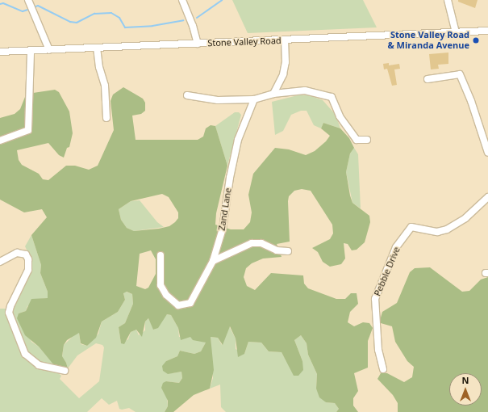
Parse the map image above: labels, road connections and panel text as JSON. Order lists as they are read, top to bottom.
{
  "streets": {
    "street": ["Stone Valley Road", "Zand Lane", "Pebble Drive"]
  },
  "places": ["Stone Valley Road & Miranda Avenue"],
  "north": "top"
}
